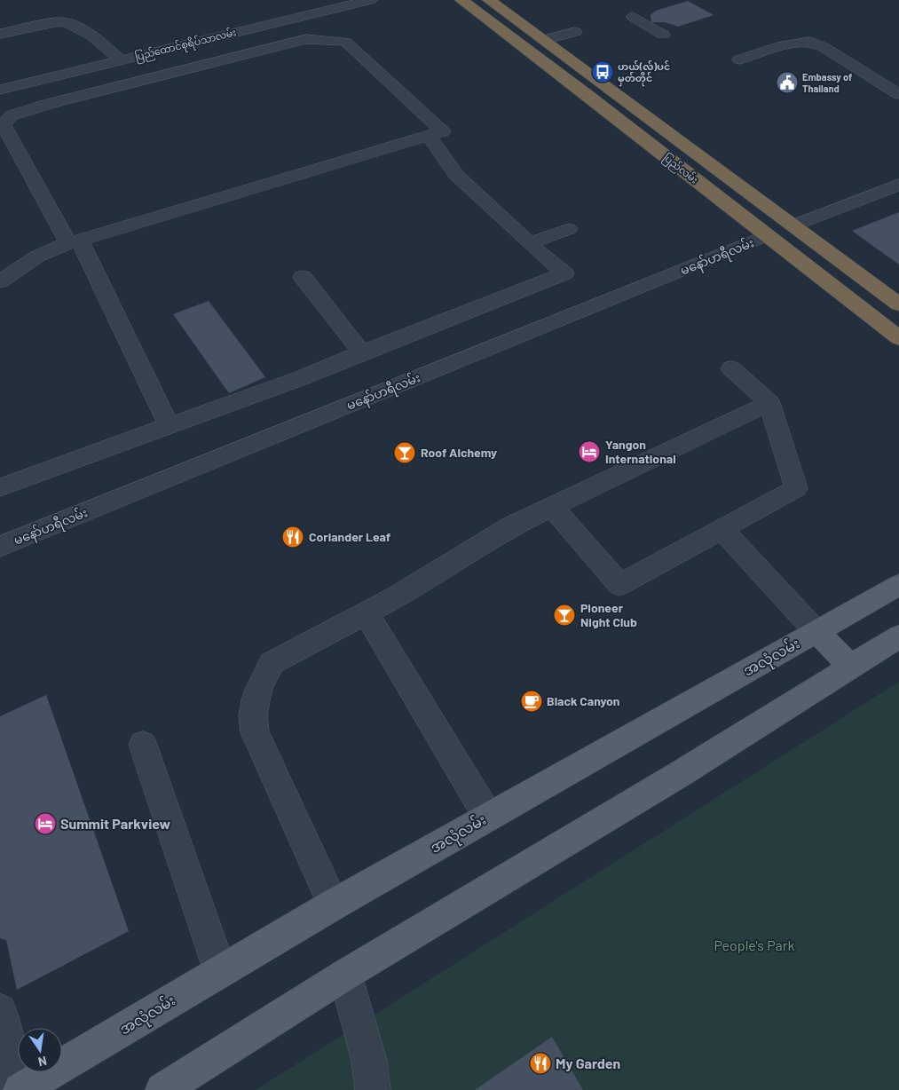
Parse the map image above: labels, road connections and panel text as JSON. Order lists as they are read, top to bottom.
{
  "streets": {
    "highway": ["ပြည်လမ်း"],
    "main road": ["အလုံလမ်း"],
    "street": ["ပြည်ထောင်စုရိပ်သာလမ်း", "မနော်ဟရီလမ်း"]
  },
  "crossings": [
    ["ပြည်လမ်း", "မနော်ဟရီလမ်း"]
  ],
  "parks": ["People's Park"],
  "places": {
    "bus stop": ["ဟယ်(လ်)ပင် မှတ်တိုင်"],
    "public building": ["Embassy of Thailand"],
    "hotel": ["Yangon International", "Summit Parkview"],
    "bar": ["Roof Alchemy", "Pioneer Night Club"],
    "restaurant": ["Coriander Leaf", "My Garden"],
    "cafe": ["Black Canyon"]
  },
  "north": "bottom"
}
